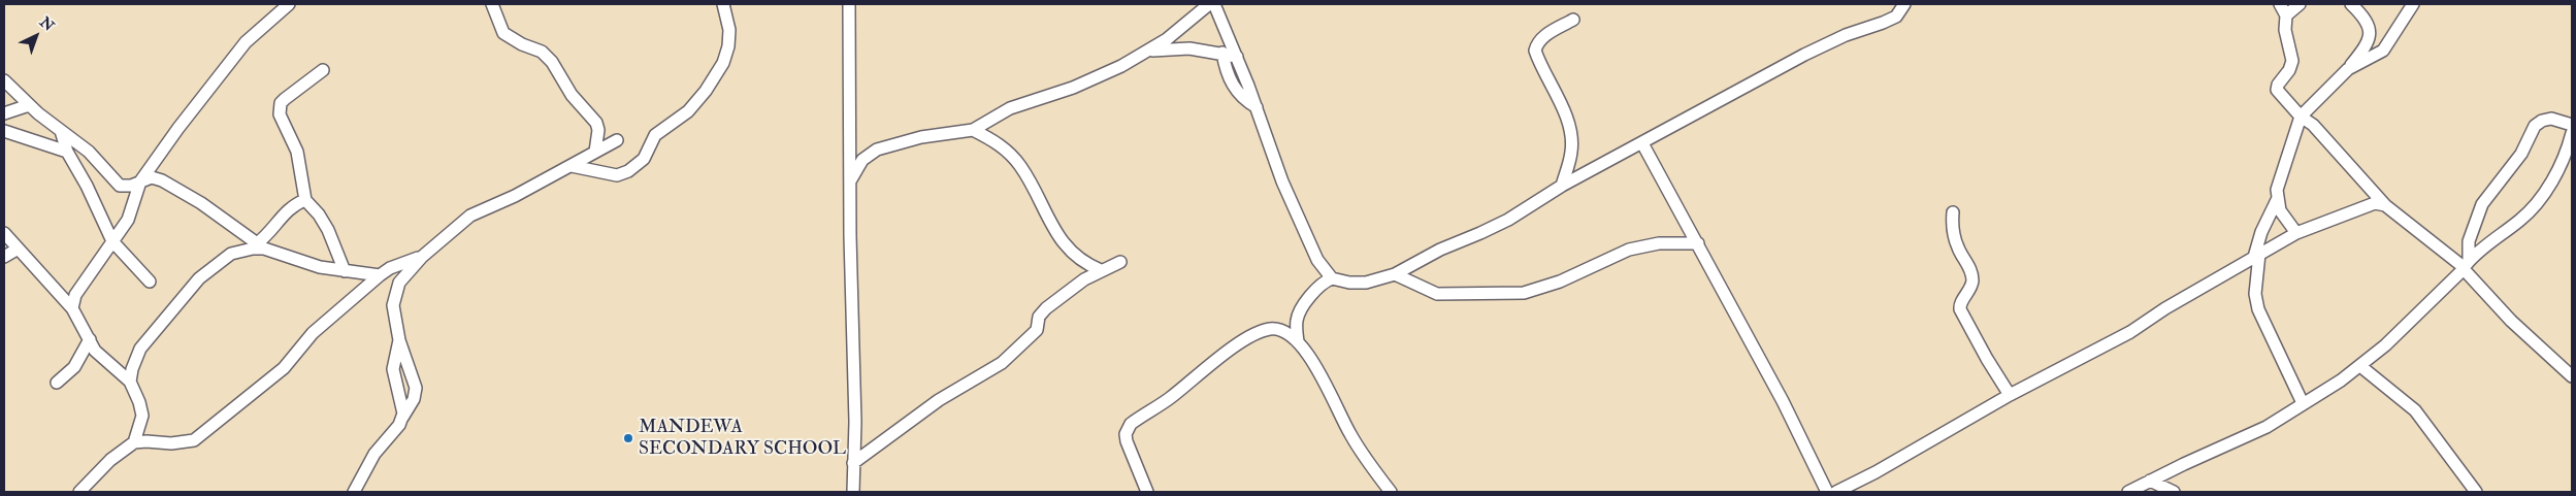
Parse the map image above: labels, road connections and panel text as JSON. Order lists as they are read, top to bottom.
{
  "places": ["MANDEWA SECONDARY SCHOOL"],
  "north": "top right"
}
